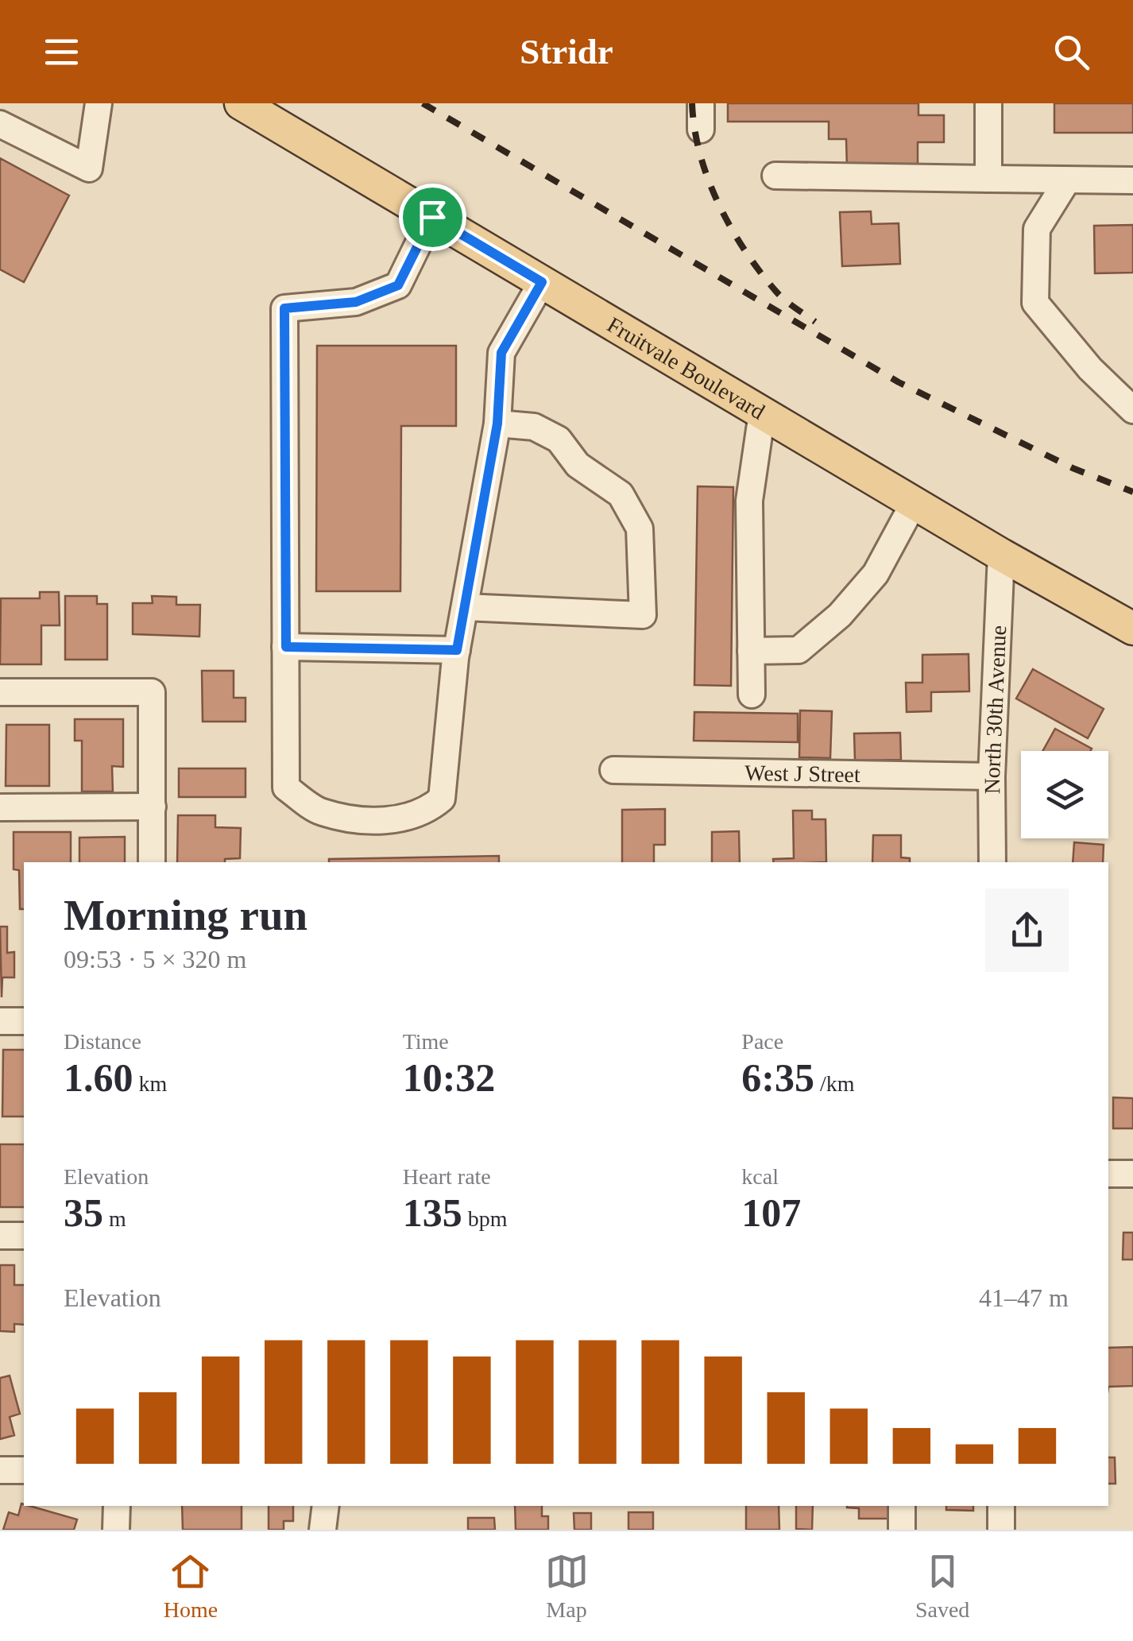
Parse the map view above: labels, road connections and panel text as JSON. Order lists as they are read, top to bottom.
{
  "streets": {
    "main road": ["Fruitvale Boulevard"],
    "street": ["North 30th Avenue", "West J Street"]
  },
  "crossings": [
    ["Fruitvale Boulevard", "North 30th Avenue"],
    ["North 30th Avenue", "West J Street"]
  ],
  "page": {
    "header": "Stridr",
    "heading": ["Morning run", "09:53 · 5 × 320 m"],
    "stats": [
      ["Distance", "1.60 km"],
      ["Time", "10:32"],
      ["Pace", "6:35 /km"],
      ["Elevation", "35 m"],
      ["Heart rate", "135 bpm"],
      ["kcal", "107"]
    ],
    "chart": ["Elevation", "41–47 m"],
    "tabs": ["Home", "Map", "Saved"]
  }
}
